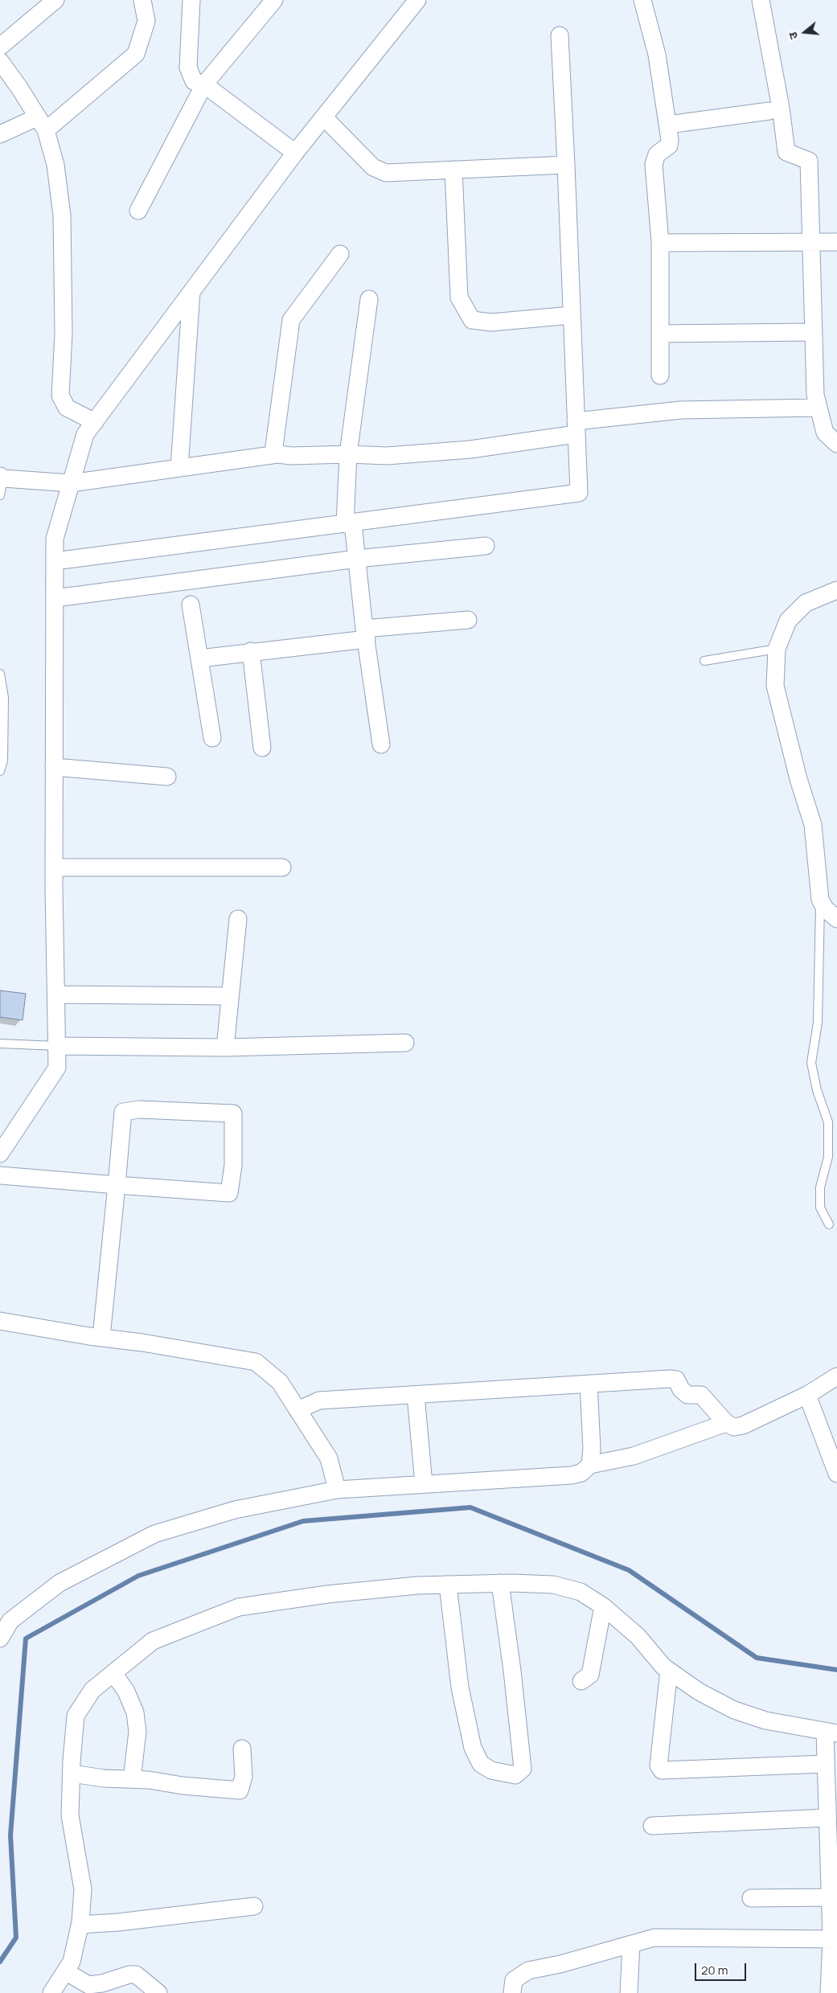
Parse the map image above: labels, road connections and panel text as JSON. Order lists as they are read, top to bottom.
{
  "scale_bar": "20 m",
  "north": "left"
}
